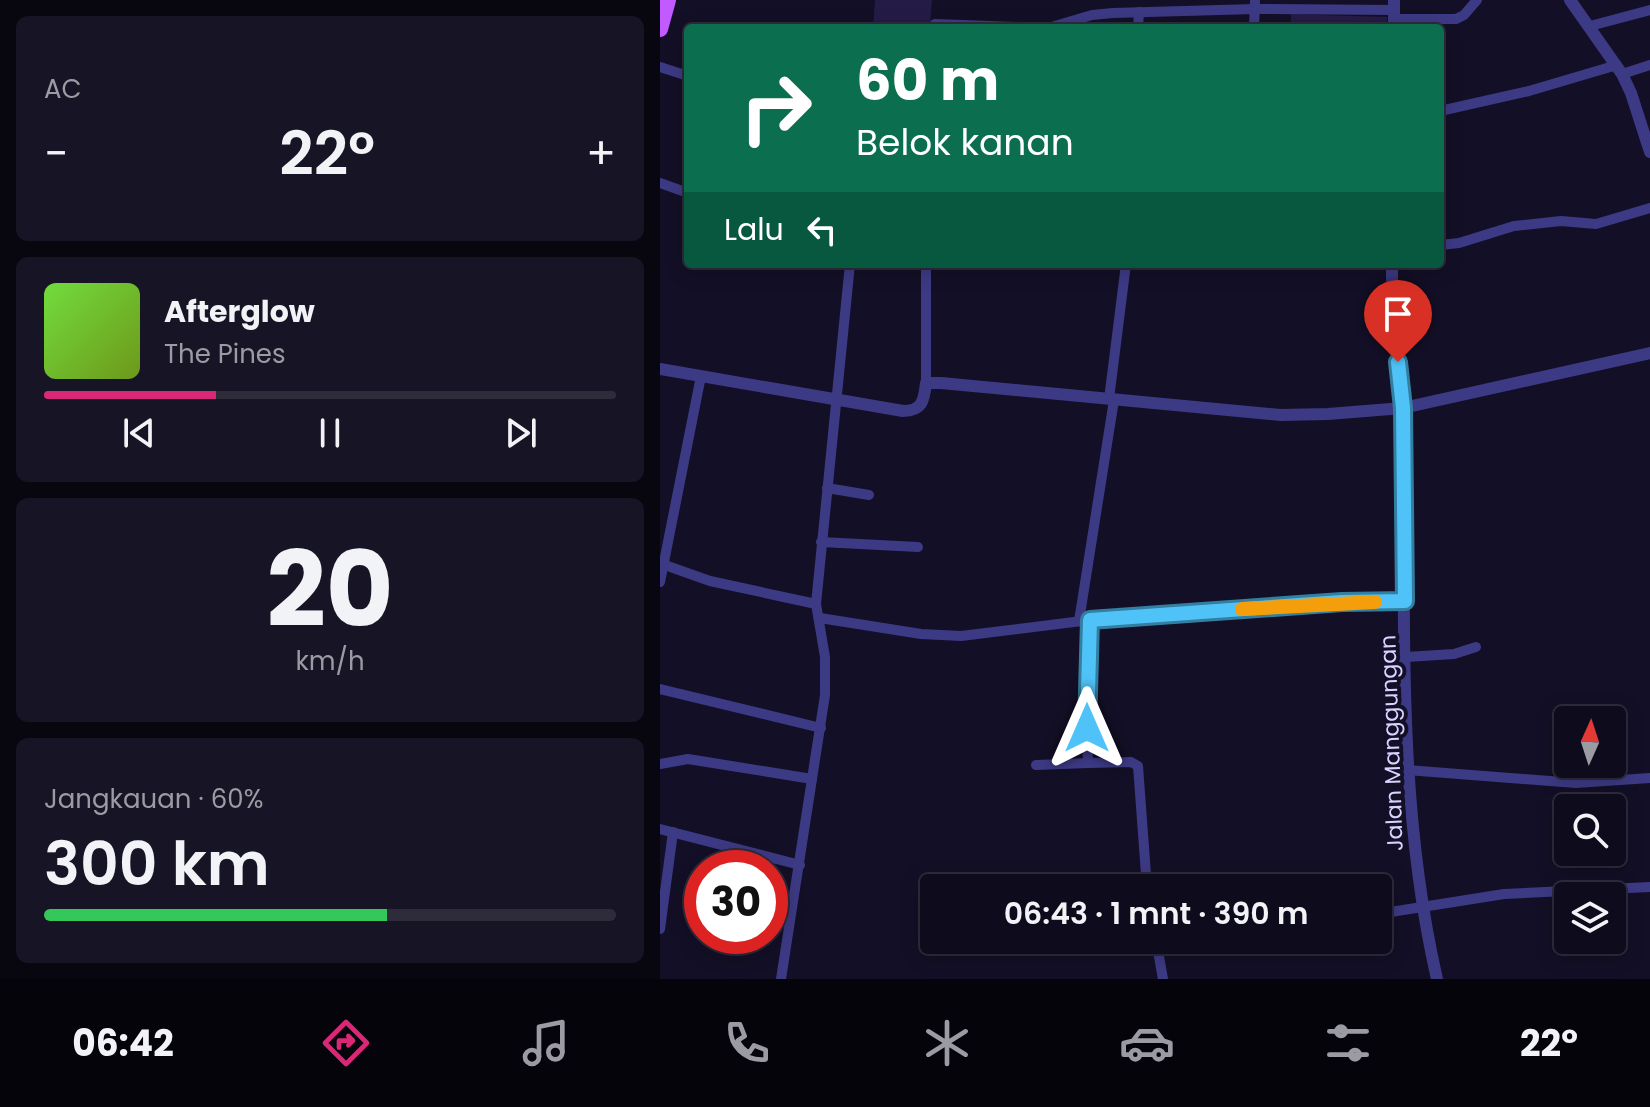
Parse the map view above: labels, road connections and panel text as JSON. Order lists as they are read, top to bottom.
{
  "streets": {
    "street": ["Jalan Manggungan"]
  },
  "north": "top",
  "page": {
    "tile": [
      "AC",
      ["20", "km/h"],
      ["Jangkauan · 60%", "300 km"]
    ],
    "turn": ["60 m", "Belok kanan"],
    "heat": ["−", "22°", "+"],
    "then": "Lalu",
    "song": ["Afterglow", "The Pines"],
    "limit": "30",
    "trip": "06:43 · 1 mnt · 390 m",
    "tabs": ["06:42", "22°"]
  }
}
